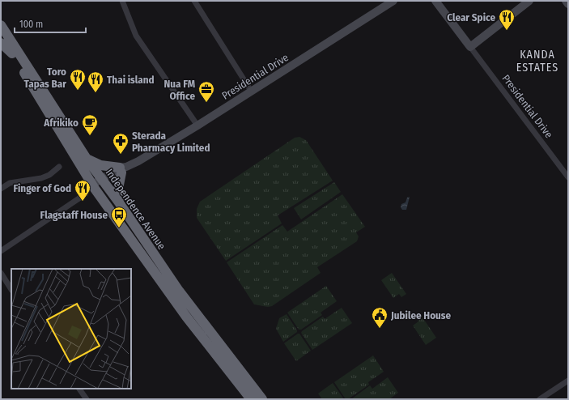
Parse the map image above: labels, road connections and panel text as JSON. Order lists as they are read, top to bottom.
{
  "streets": {
    "highway": ["Independence Avenue"],
    "street": ["Presidential Drive"]
  },
  "crossings": [
    ["Presidential Drive", "Independence Avenue"]
  ],
  "districts": ["KANDA ESTATES"],
  "places": {
    "restaurant": [
      "Clear Spice",
      "Toro Tapas Bar",
      "Thai island",
      "Finger of God"
    ],
    "office": ["Nua FM Office"],
    "cafe": ["Afrikiko"],
    "pharmacy": ["Sterada Pharmacy Limited"],
    "bus stop": ["Flagstaff House"],
    "public building": ["Jubilee House"]
  },
  "scale_bar": "100 m"
}
